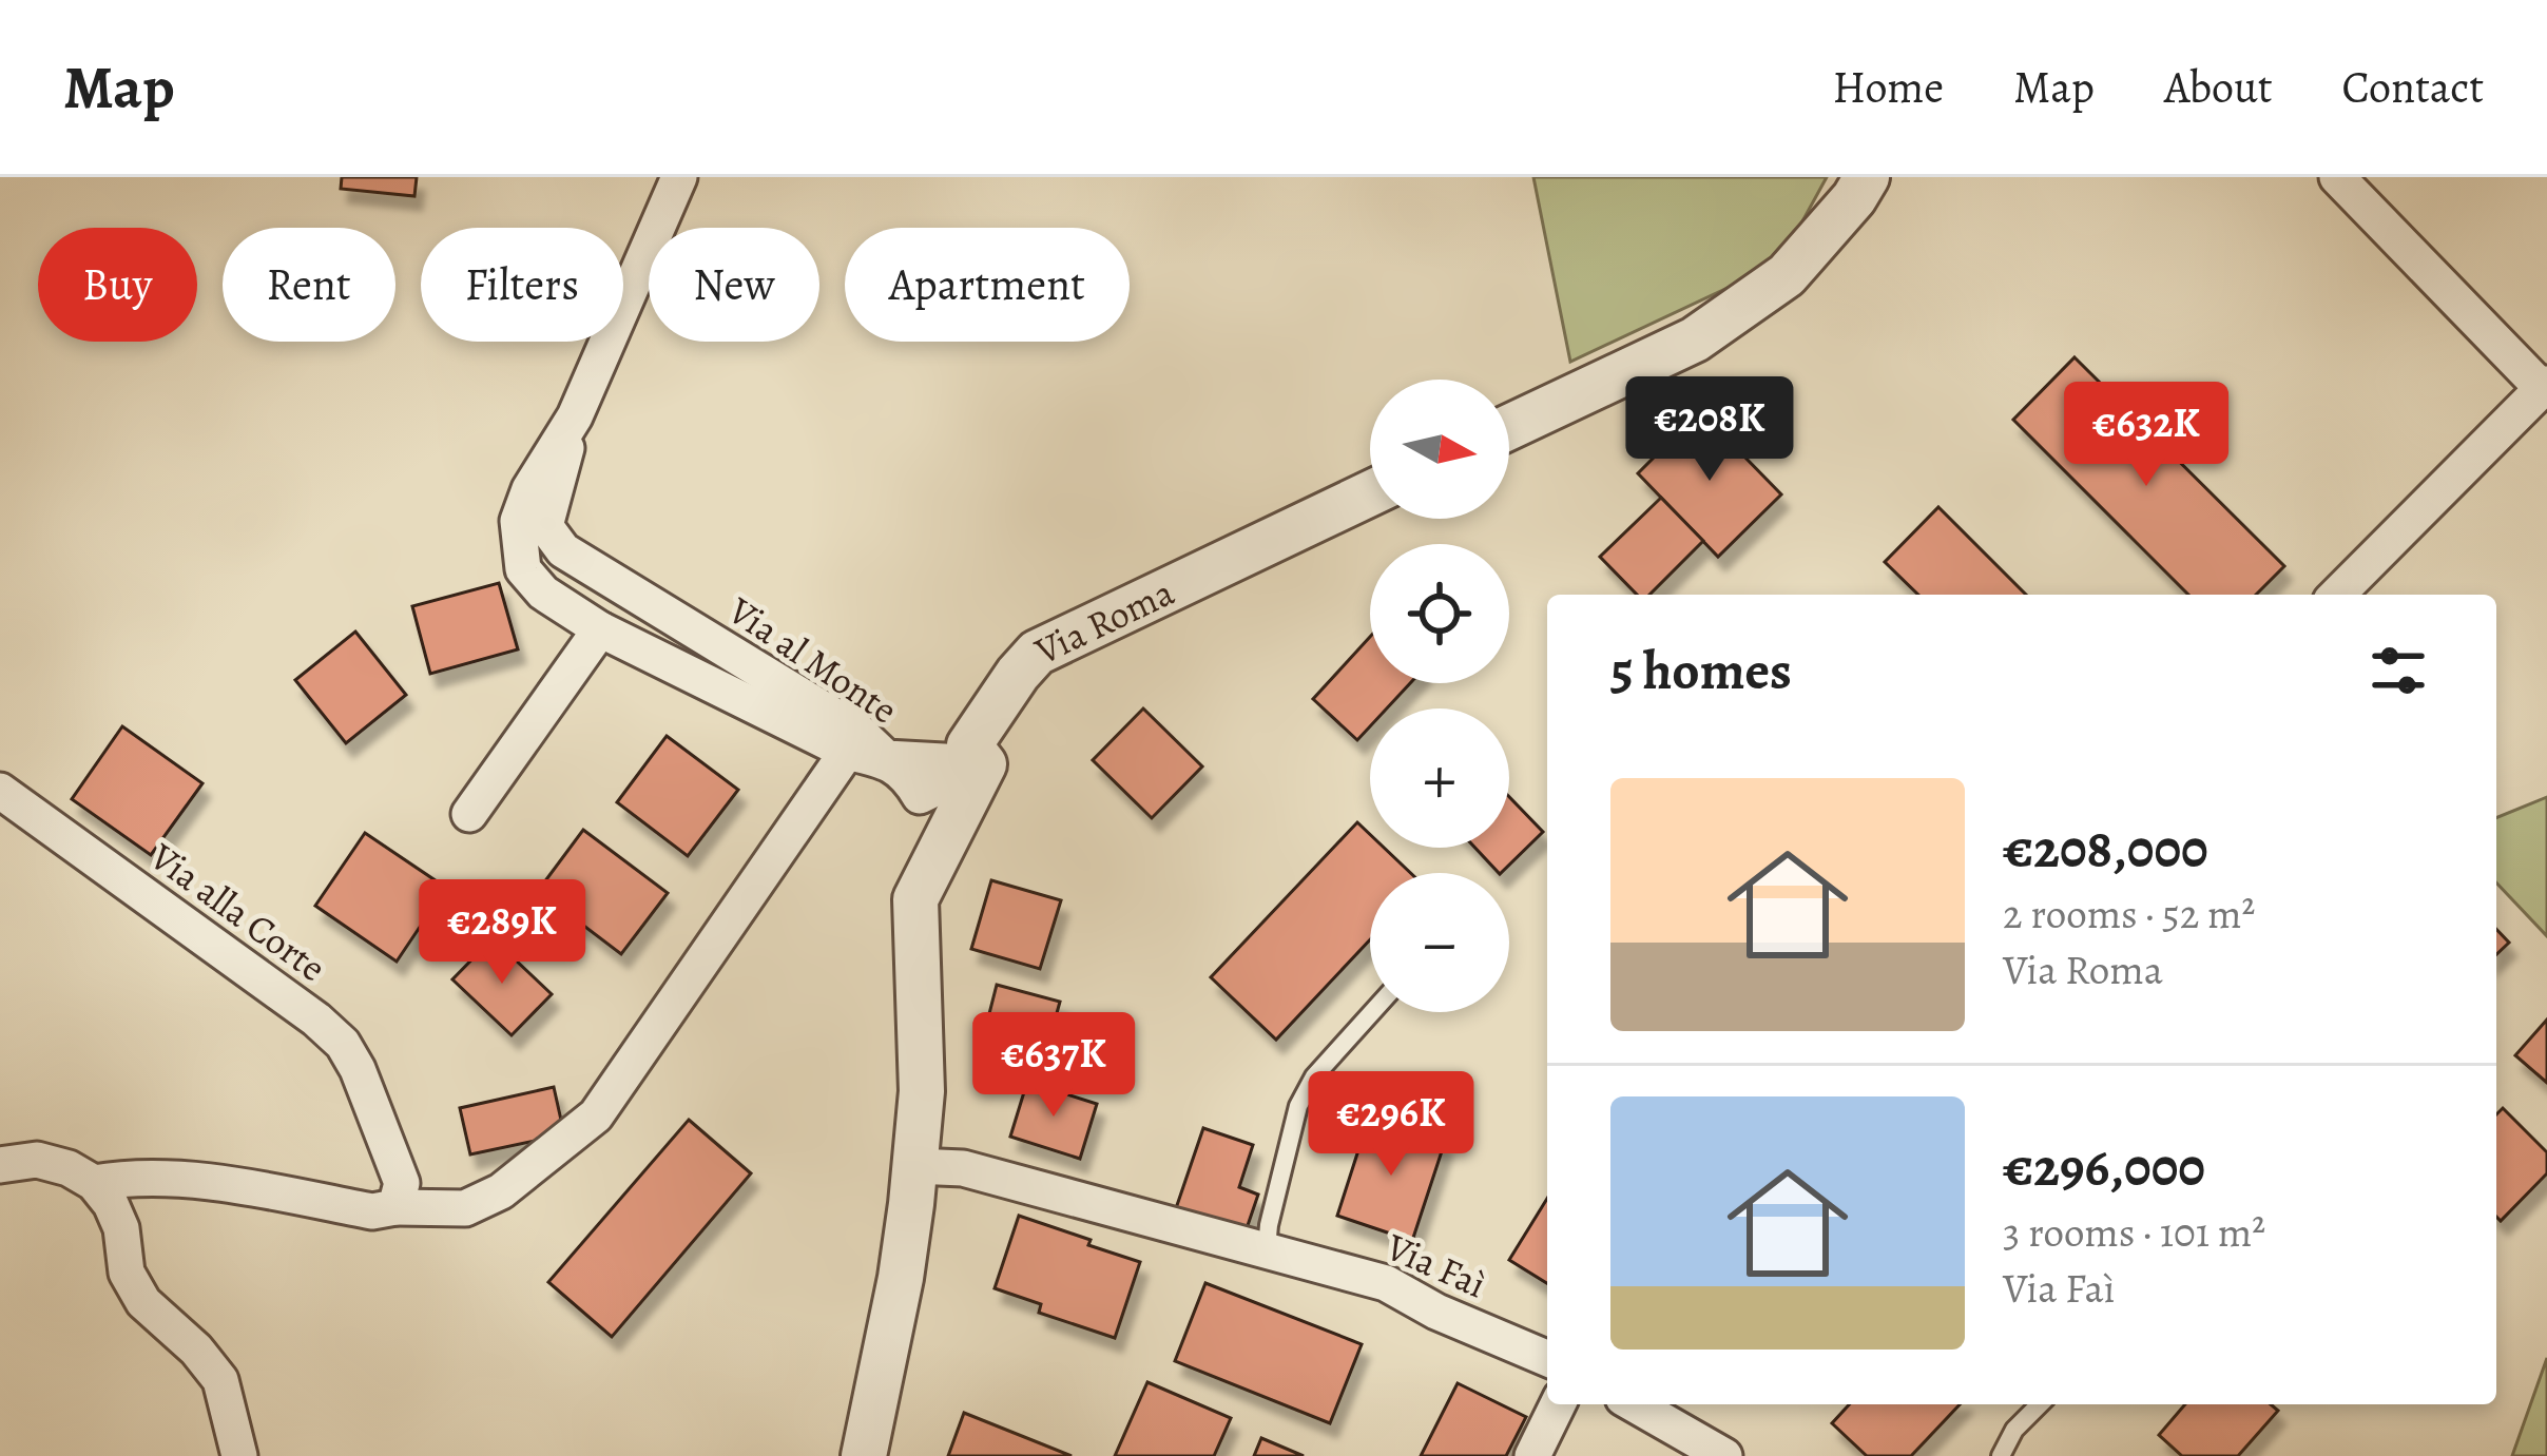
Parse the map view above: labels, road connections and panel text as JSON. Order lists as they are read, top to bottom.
{
  "streets": {
    "street": [
      "Via Roma",
      "Via al Monte",
      "Via alla Corte",
      "Via Faì"
    ]
  },
  "crossings": [
    ["Via Roma", "Via al Monte"],
    ["Via Roma", "Via Faì"]
  ],
  "north": "right",
  "page": {
    "header": "Map",
    "nav": [
      "Home",
      "Map",
      "About",
      "Contact"
    ],
    "chip": [
      "Buy",
      "Rent",
      "Filters",
      "New",
      "Apartment"
    ],
    "price": [
      "€208K",
      "€632K",
      "€289K",
      "€637K",
      "€296K"
    ],
    "map_buttons": ["+", "−"],
    "heading": "5 homes",
    "list": [
      {
        "name": "€208,000",
        "note": "2 rooms · 52 m² · Via Roma"
      },
      {
        "name": "€296,000",
        "note": "3 rooms · 101 m² · Via Faì"
      }
    ]
  }
}
